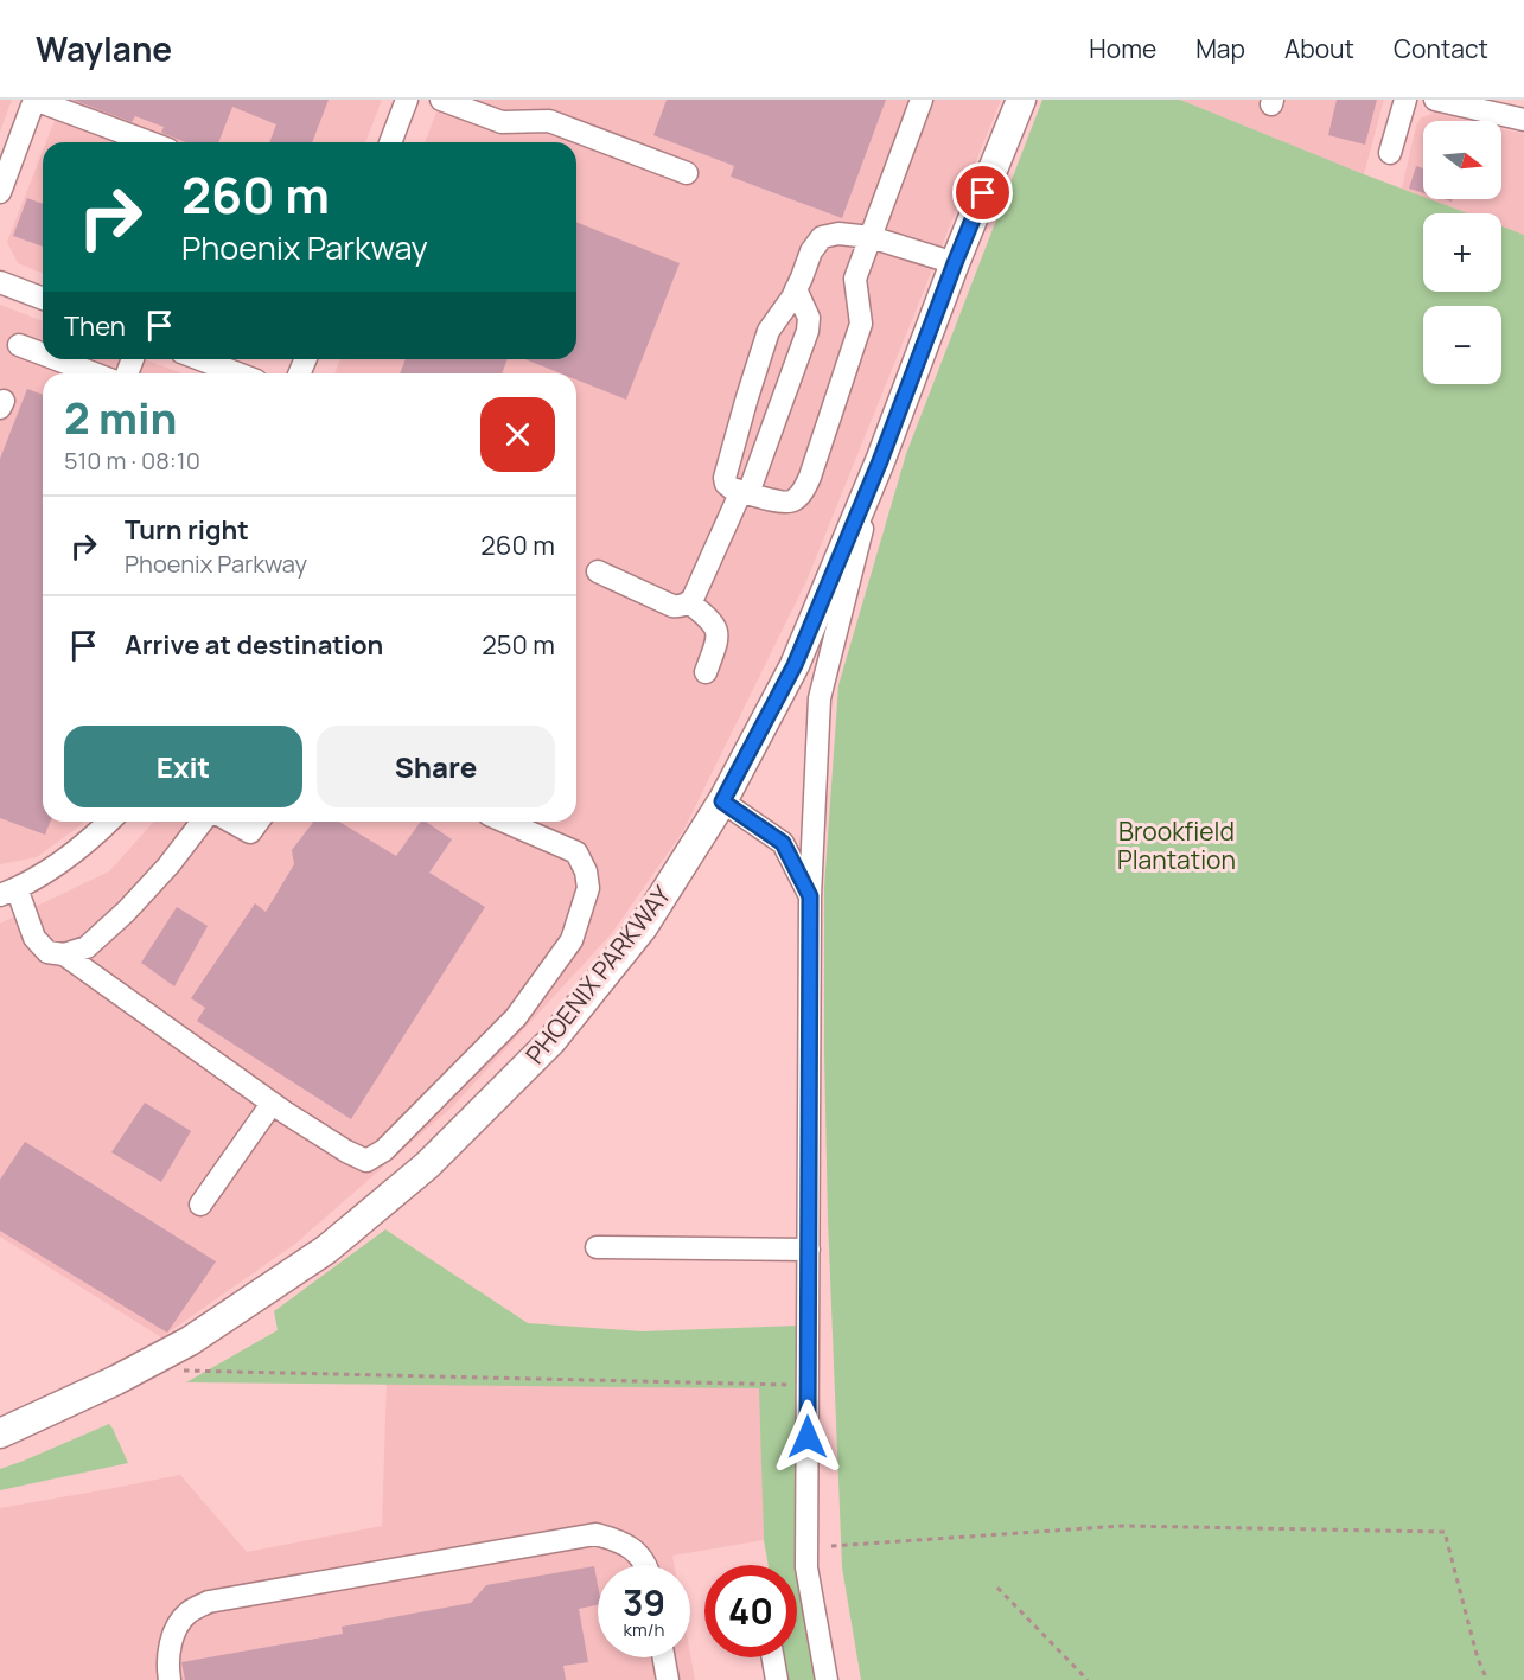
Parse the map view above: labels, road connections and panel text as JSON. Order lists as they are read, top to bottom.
{
  "streets": {
    "main road": ["PHOENIX PARKWAY"]
  },
  "parks": ["Brookfield Plantation"],
  "north": "right",
  "page": {
    "header": "Waylane",
    "nav": [
      "Home",
      "Map",
      "About",
      "Contact"
    ],
    "map_buttons": ["+", "−"],
    "turn": ["260 m", "Phoenix Parkway"],
    "then": "Then",
    "heading": ["2 min", "510 m · 08:10"],
    "list": [
      {
        "name": "Turn right",
        "note": "Phoenix Parkway",
        "value": "260 m"
      },
      {
        "name": "Arrive at destination",
        "value": "250 m"
      }
    ],
    "buttons": ["Exit", "Share"],
    "speed": "39 km/h",
    "limit": "40"
  }
}
